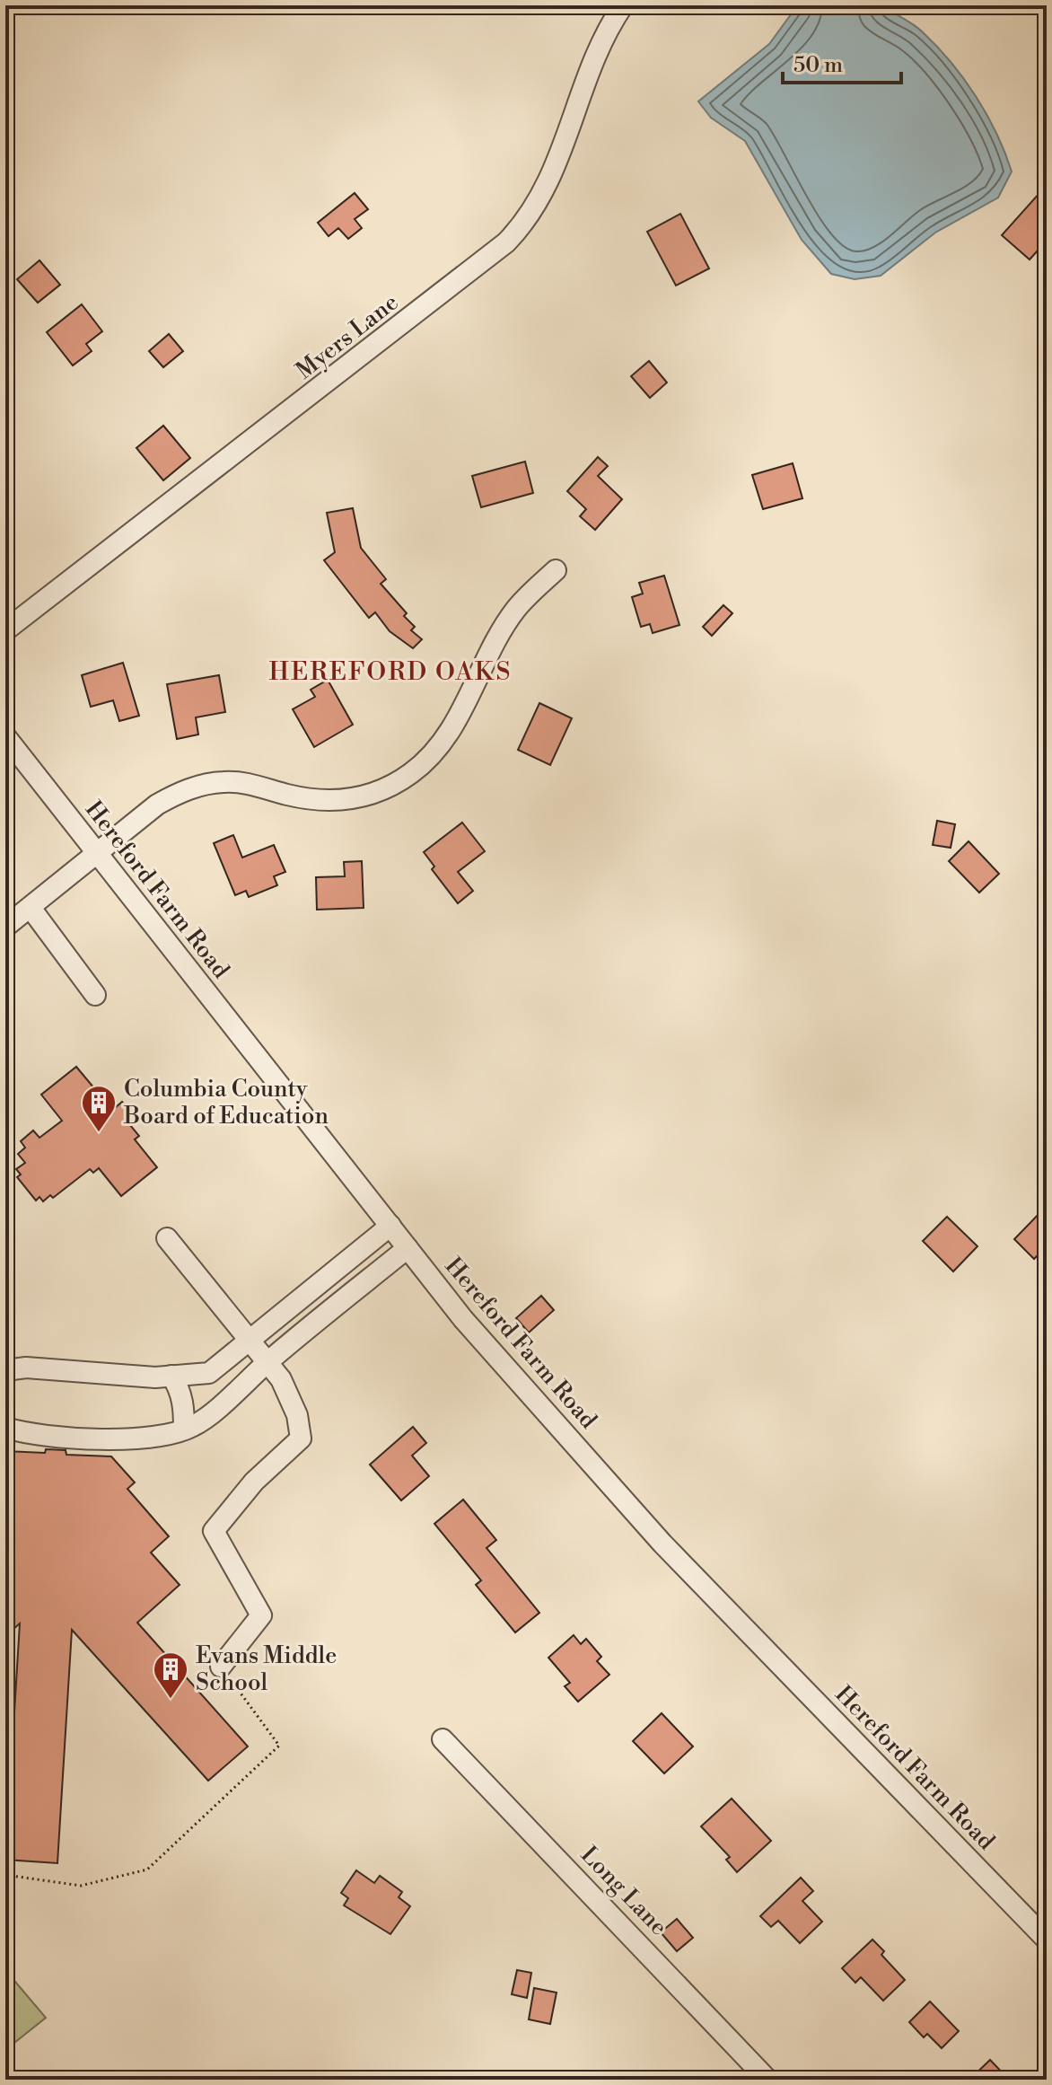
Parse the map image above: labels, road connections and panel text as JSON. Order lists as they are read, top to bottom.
{
  "streets": {
    "street": ["Myers Lane", "Hereford Farm Road", "Long Lane"]
  },
  "districts": ["HEREFORD OAKS"],
  "places": {
    "building": ["Columbia County Board of Education", "Evans Middle School"]
  },
  "scale_bar": "50 m"
}
